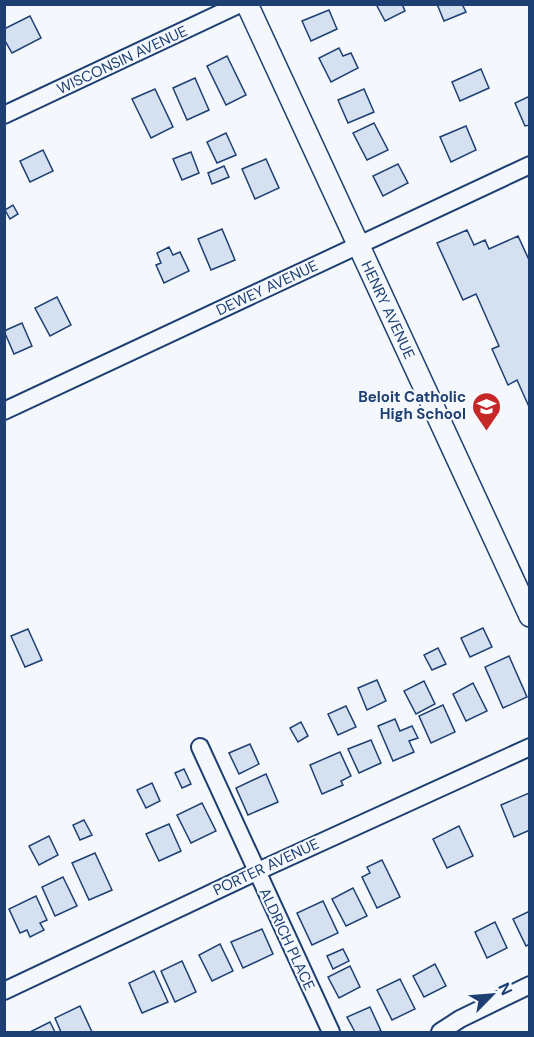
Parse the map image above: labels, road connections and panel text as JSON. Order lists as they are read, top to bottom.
{
  "streets": {
    "street": [
      "WISCONSIN AVENUE",
      "DEWEY AVENUE",
      "HENRY AVENUE",
      "PORTER AVENUE",
      "ALDRICH PLACE"
    ]
  },
  "crossings": [
    ["DEWEY AVENUE", "HENRY AVENUE"],
    ["PORTER AVENUE", "ALDRICH PLACE"]
  ],
  "places": {
    "school or university": ["Beloit Catholic High School"]
  },
  "north": "top right"
}
